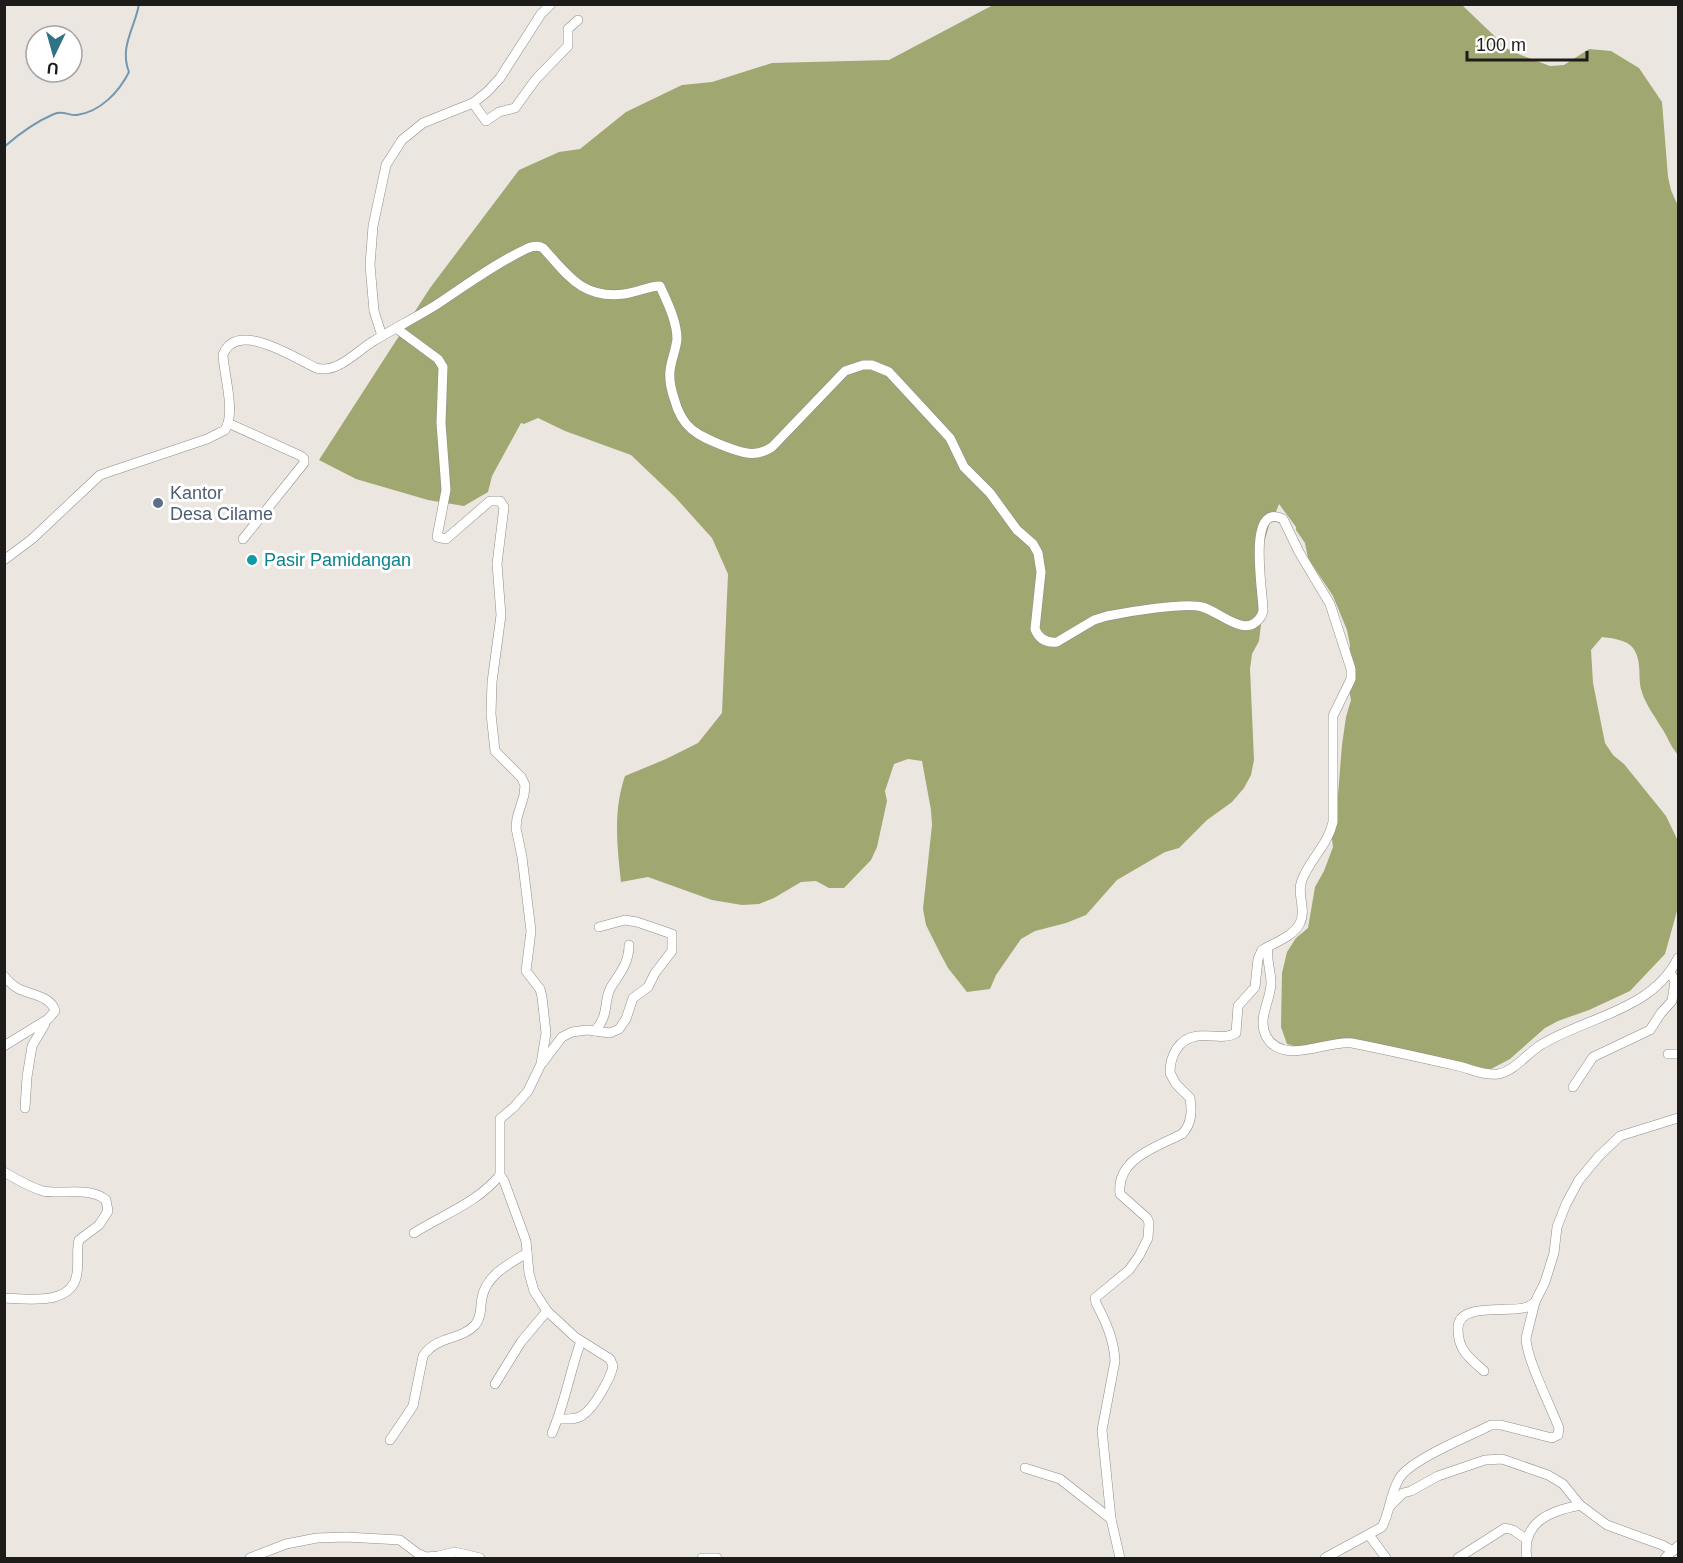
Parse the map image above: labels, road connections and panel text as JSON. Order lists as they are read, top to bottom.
{
  "places": ["Kantor Desa Cilame", "Pasir Pamidangan"],
  "scale_bar": "100 m",
  "north": "bottom"
}
